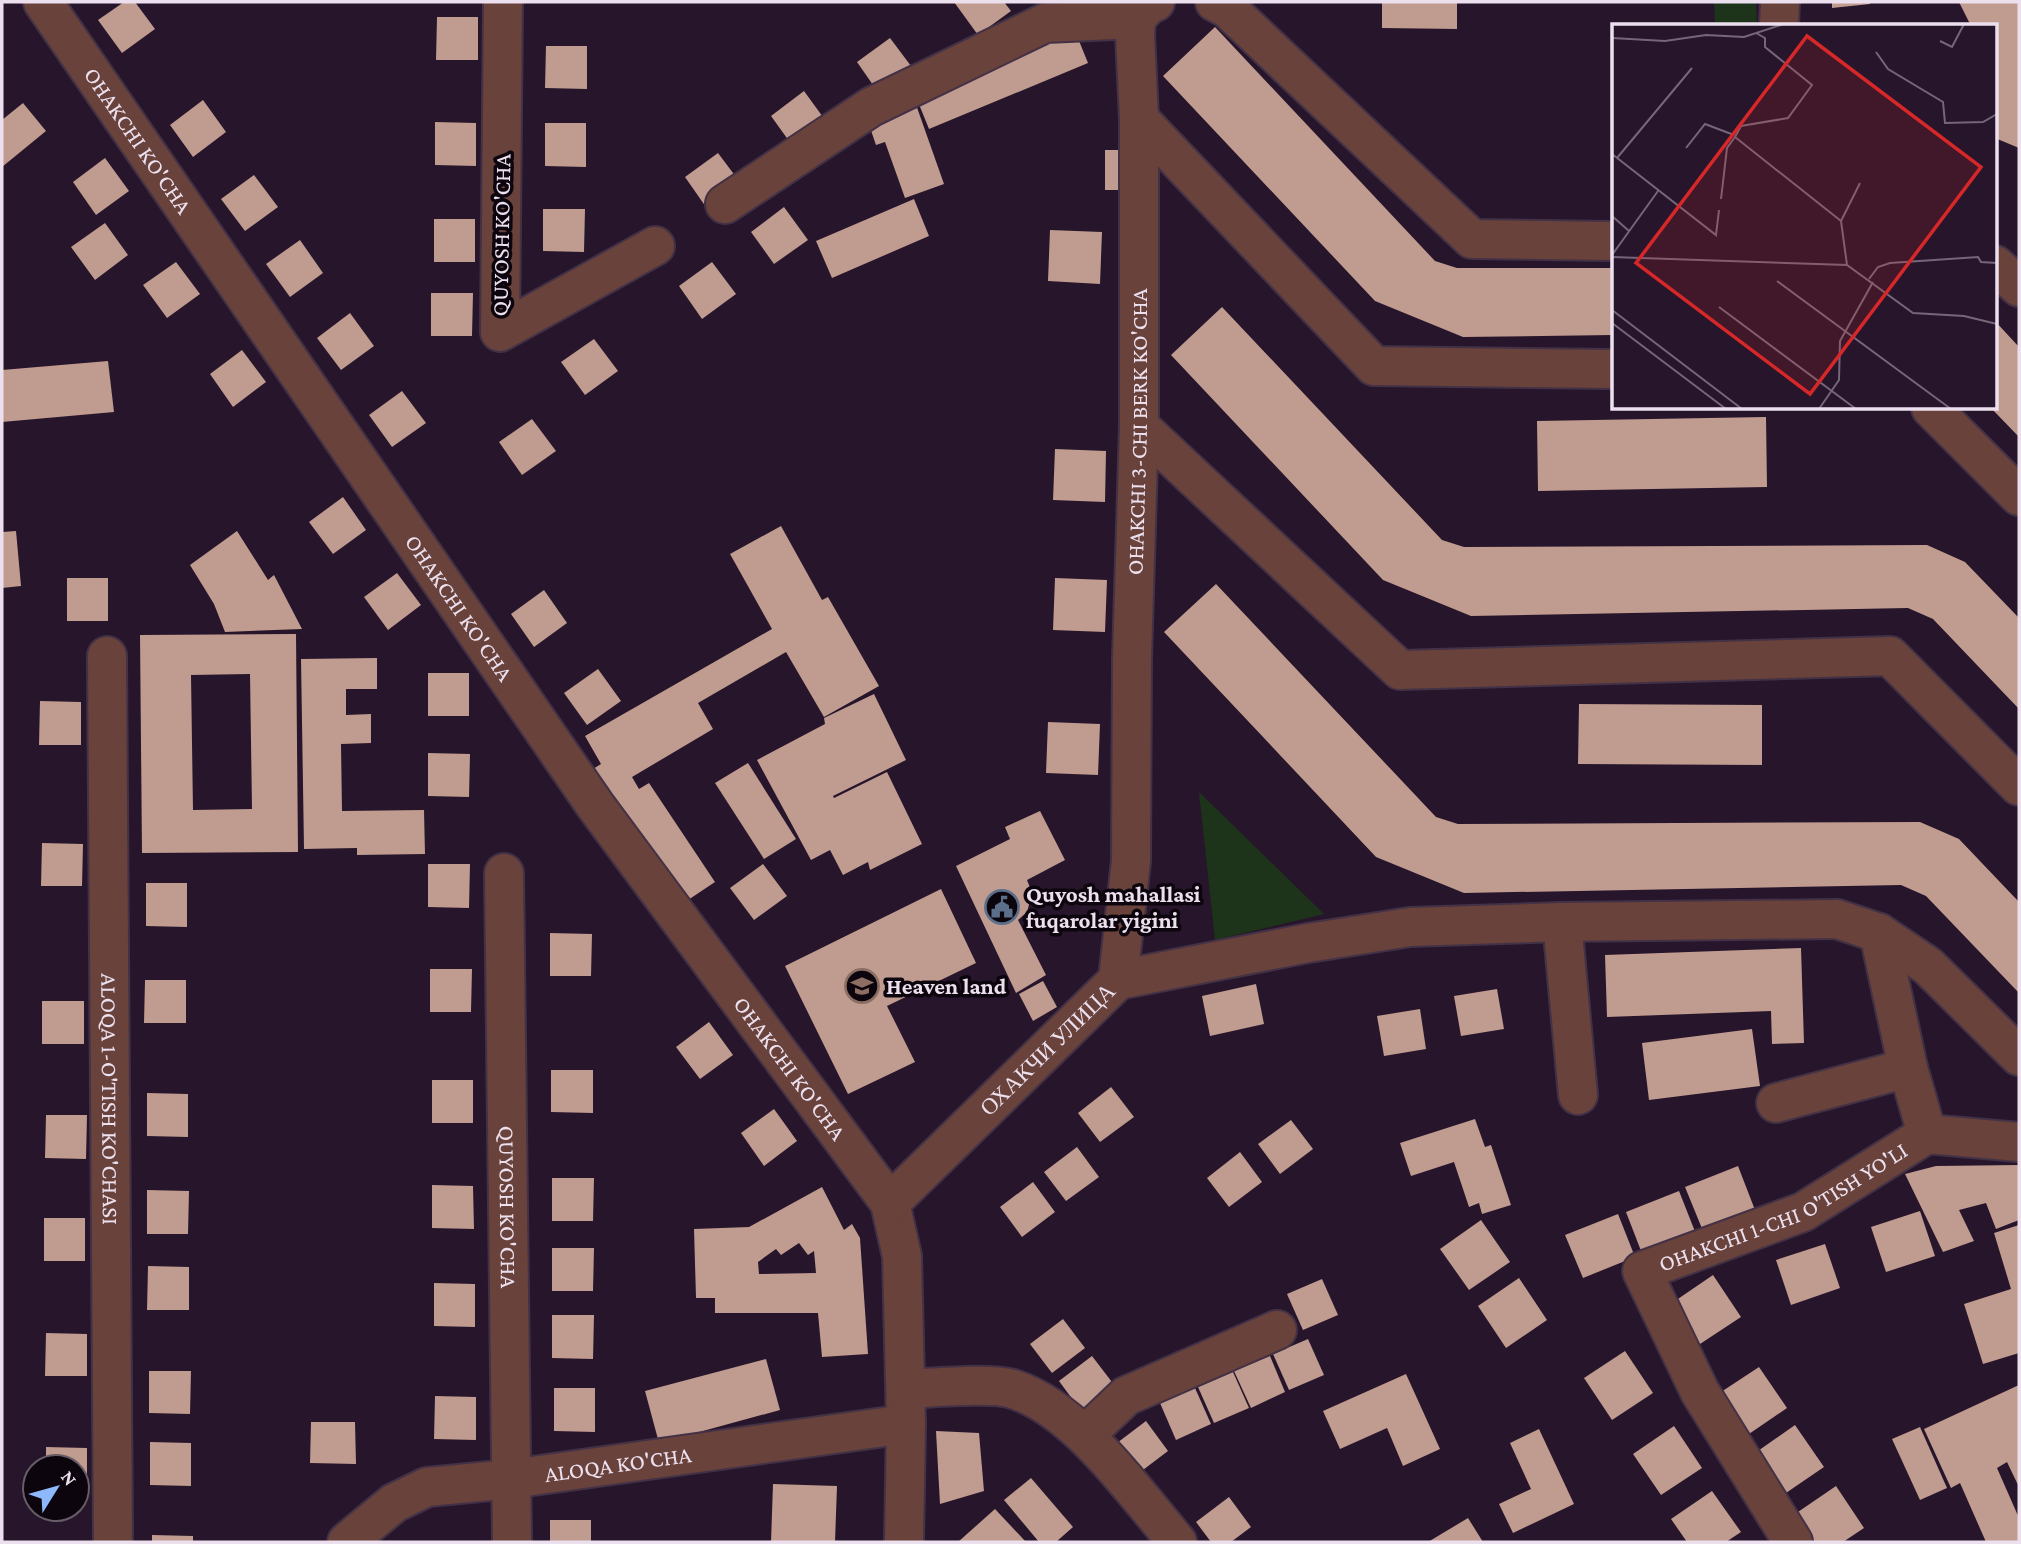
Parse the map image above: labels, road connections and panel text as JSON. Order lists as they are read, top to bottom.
{
  "streets": {
    "street": [
      "OHAKCHI KO'CHA",
      "QUYOSH KO'CHA",
      "OHAKCHI 3-CHI BERK KO'CHA",
      "ОХАКЧИ УЛИЦА",
      "ALOQA 1-O'TISH KO'CHASI",
      "OHAKCHI 1-CHI O'TISH YO'LI",
      "ALOQA KO'CHA"
    ]
  },
  "crossings": [
    ["OHAKCHI KO'CHA", "ОХАКЧИ УЛИЦА"],
    ["QUYOSH KO'CHA", "ALOQA KO'CHA"],
    ["OHAKCHI 3-CHI BERK KO'CHA", "ОХАКЧИ УЛИЦА"]
  ],
  "places": {
    "public building": ["Quyosh mahallasi fuqarolar yigini"],
    "school or university": ["Heaven land"]
  },
  "north": "top right"
}
